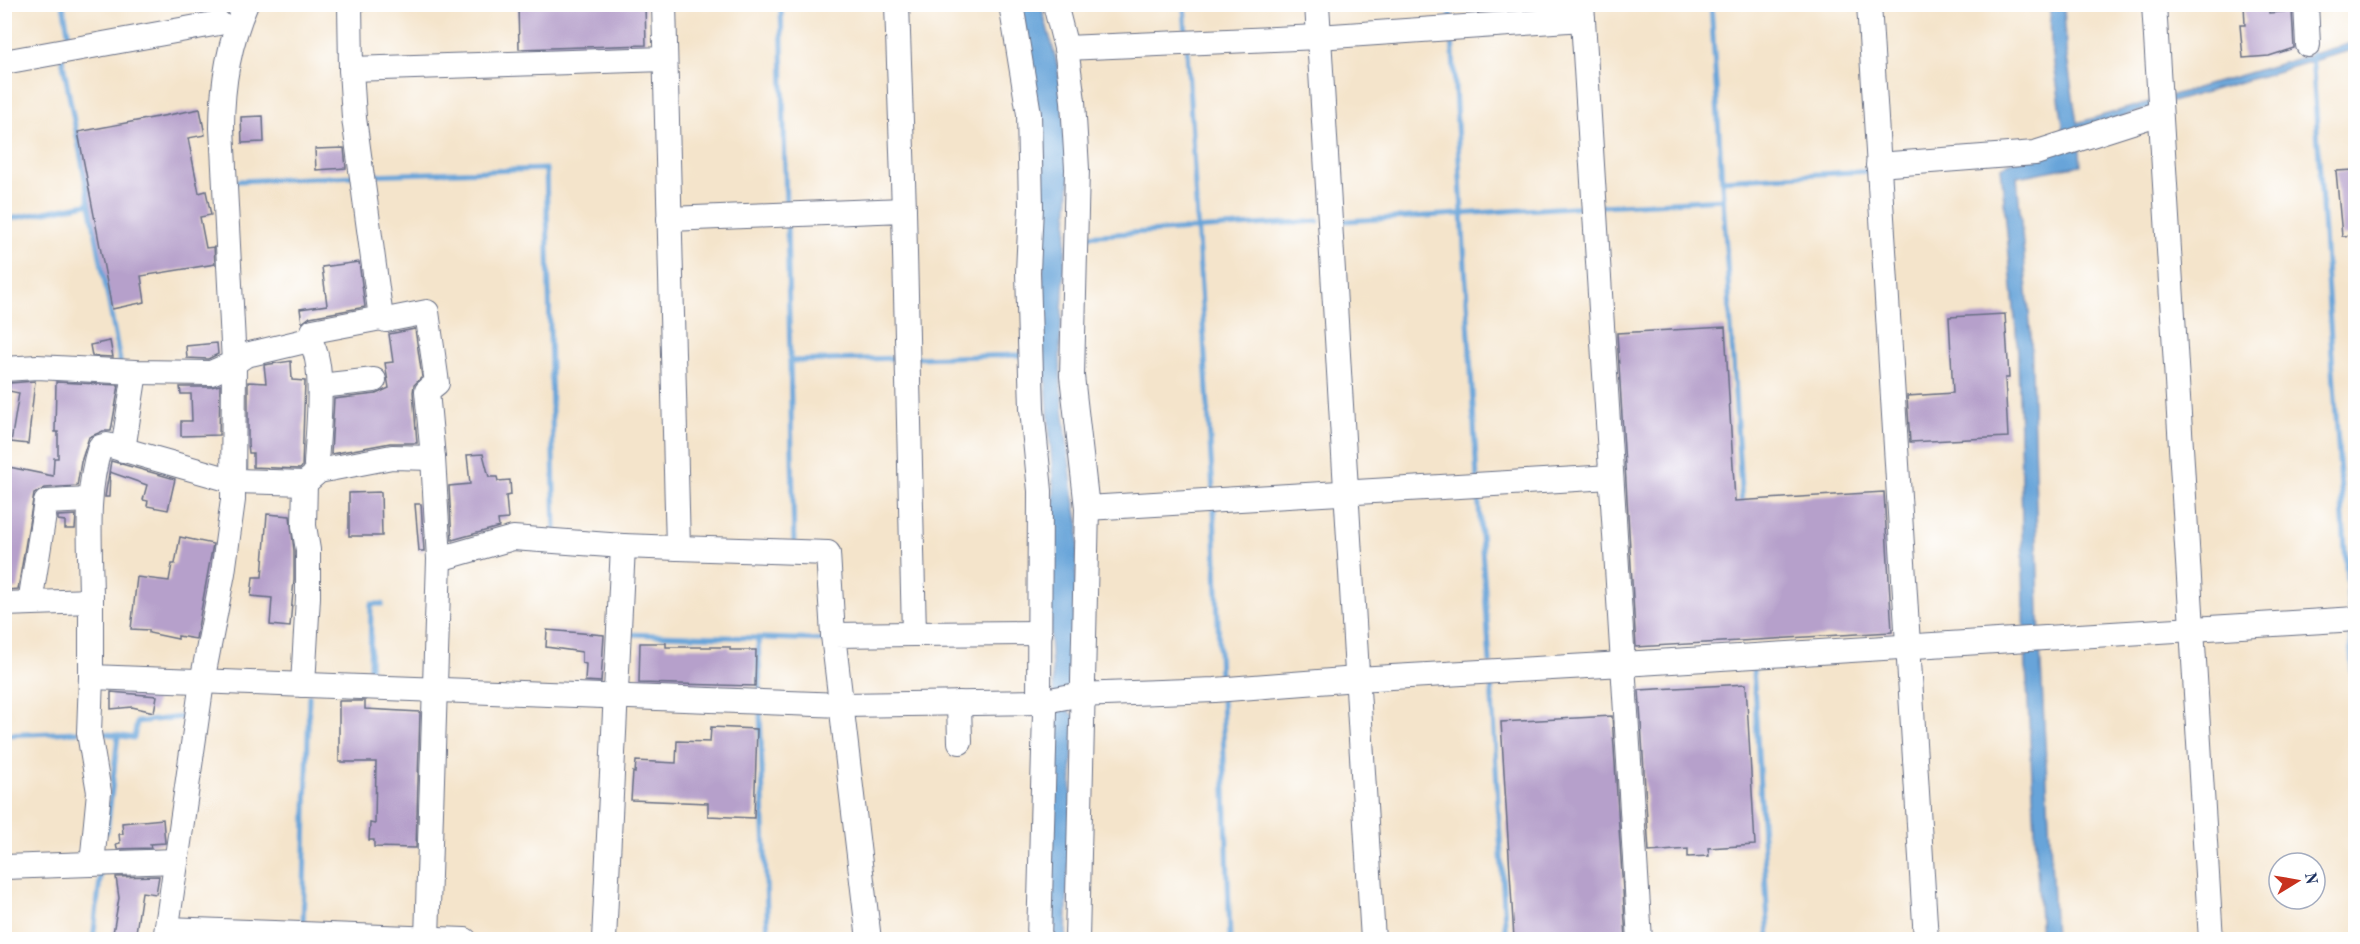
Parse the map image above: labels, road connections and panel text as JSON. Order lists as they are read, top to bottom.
{
  "north": "right"
}
